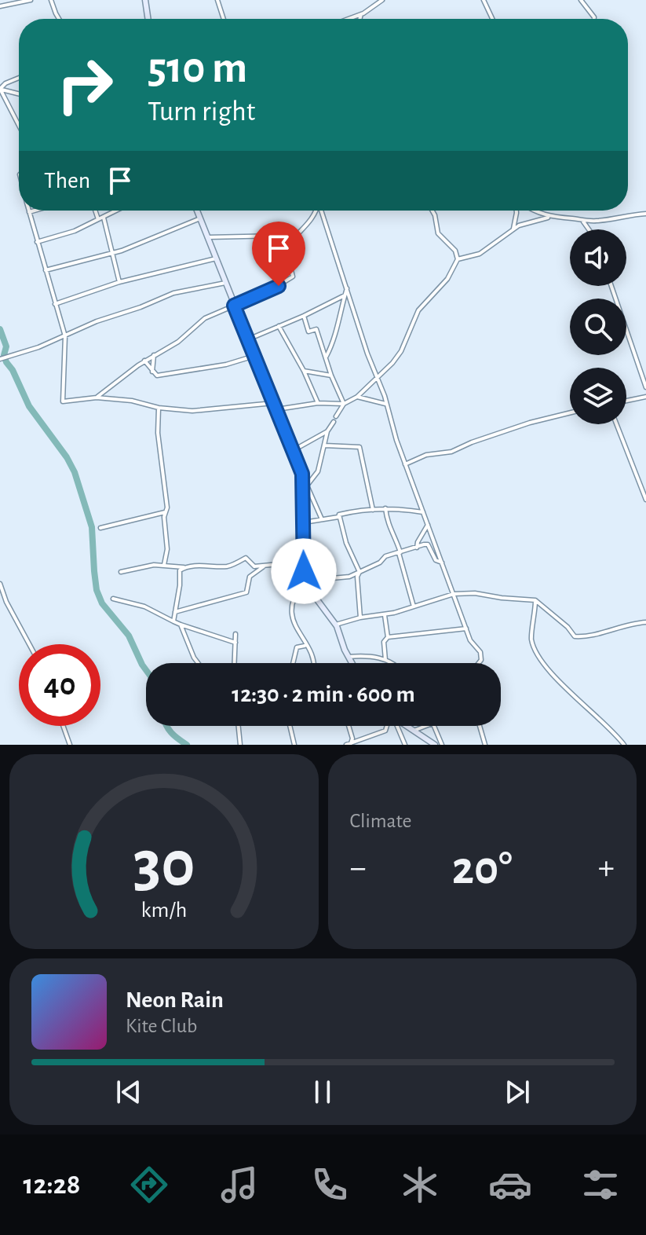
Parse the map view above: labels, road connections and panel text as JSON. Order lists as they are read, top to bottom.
{
  "page": {
    "turn": ["510 m", "Turn right"],
    "then": "Then",
    "limit": "40",
    "trip": "12:30 · 2 min · 600 m",
    "tile": "Climate",
    "heat": ["−", "20°", "+"],
    "song": ["Neon Rain", "Kite Club"],
    "tabs": "12:28",
    "gauge": ["30", "km/h"]
  }
}
